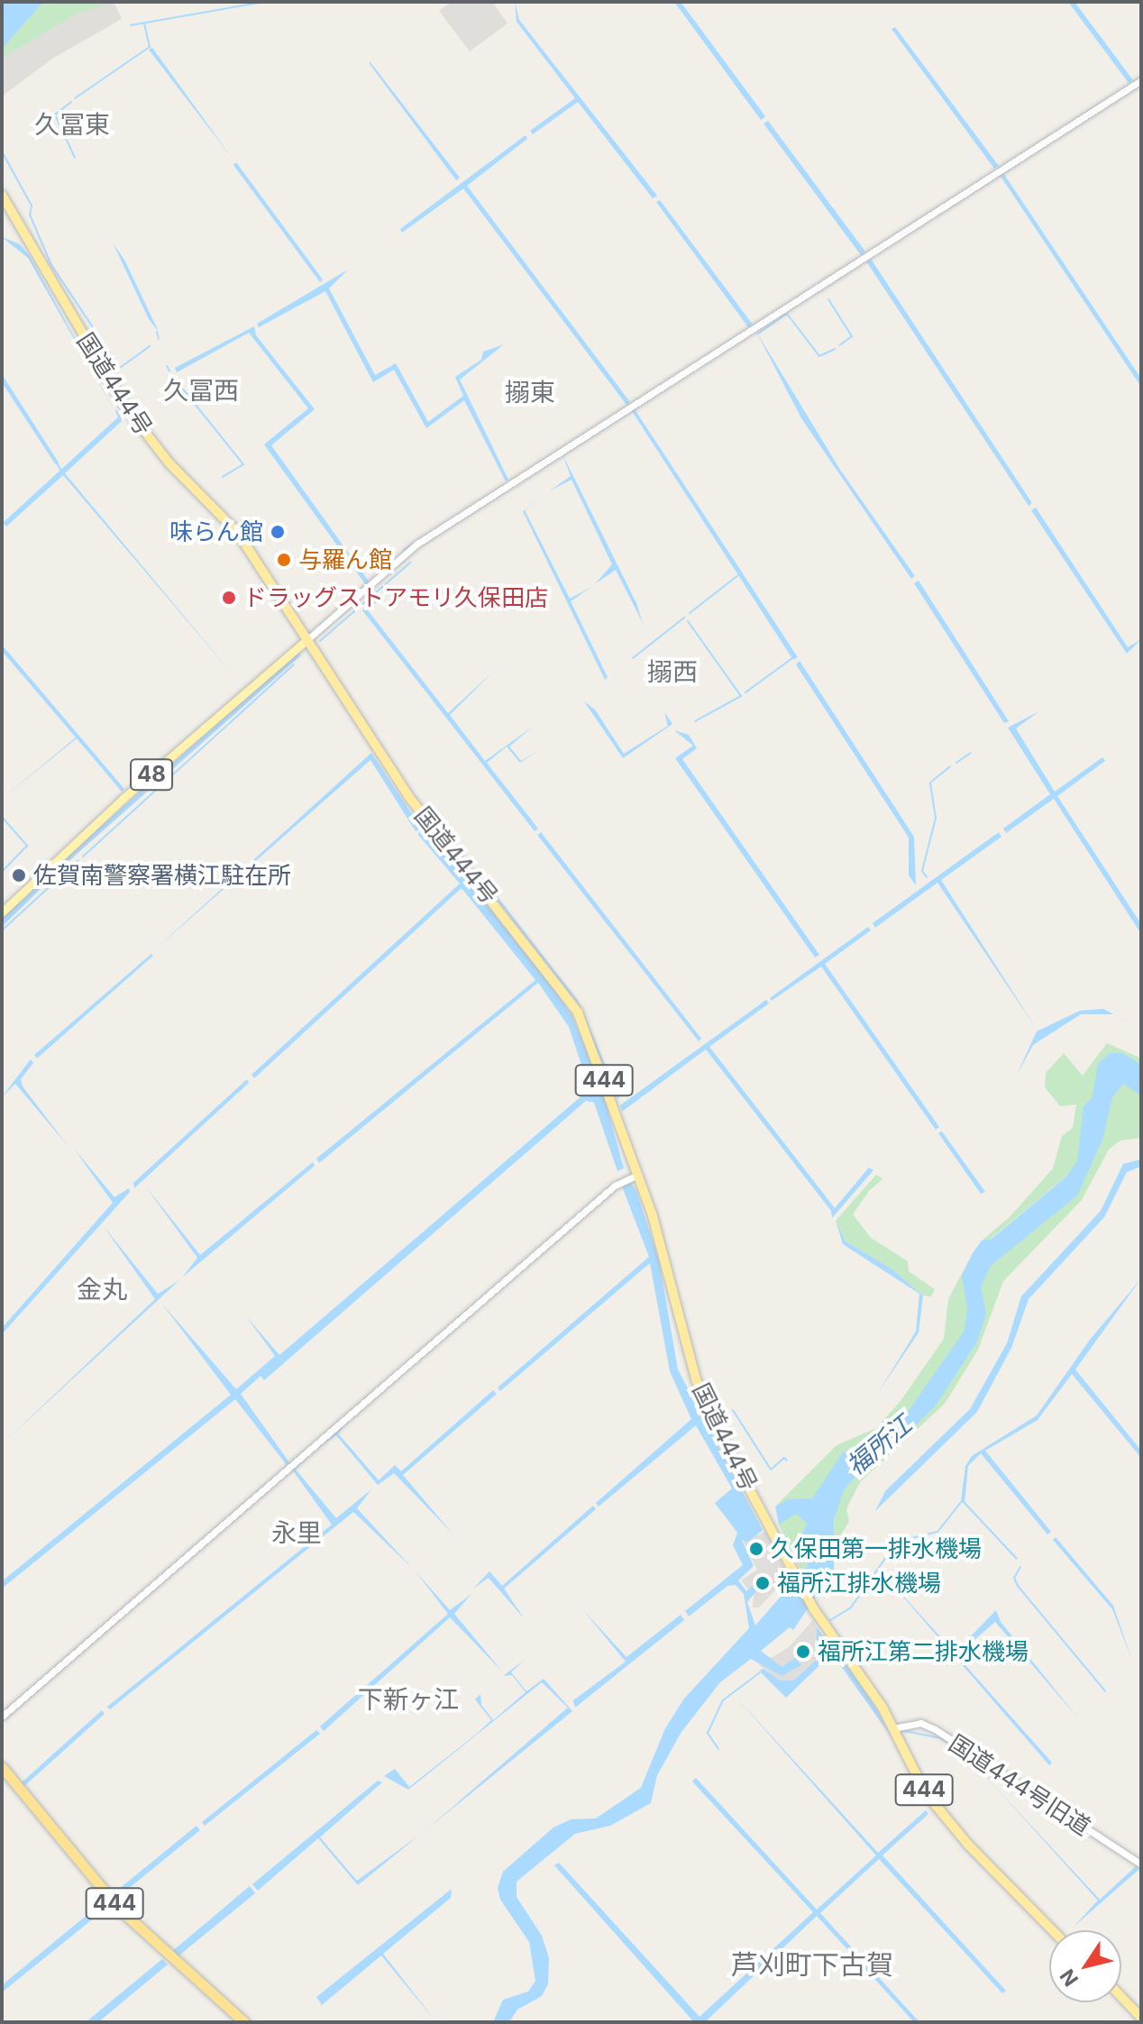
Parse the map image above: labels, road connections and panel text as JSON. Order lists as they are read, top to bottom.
{
  "streets": {
    "highway": ["国道444号", "444"],
    "main road": ["48"],
    "street": ["国道444号旧道"]
  },
  "crossings": [
    ["国道444号", "48"],
    ["国道444号", "444"],
    ["国道444号", "国道444号旧道"],
    ["444", "国道444号旧道"]
  ],
  "districts": [
    "久冨東",
    "久冨西",
    "搦東",
    "搦西",
    "金丸",
    "永里",
    "下新ヶ江",
    "芦刈町下古賀"
  ],
  "water": ["福所江"],
  "places": [
    "味らん館",
    "与羅ん館",
    "ドラッグストアモリ久保田店",
    "佐賀南警察署横江駐在所",
    "久保田第一排水機場",
    "福所江排水機場",
    "福所江第二排水機場"
  ],
  "north": "bottom left"
}
